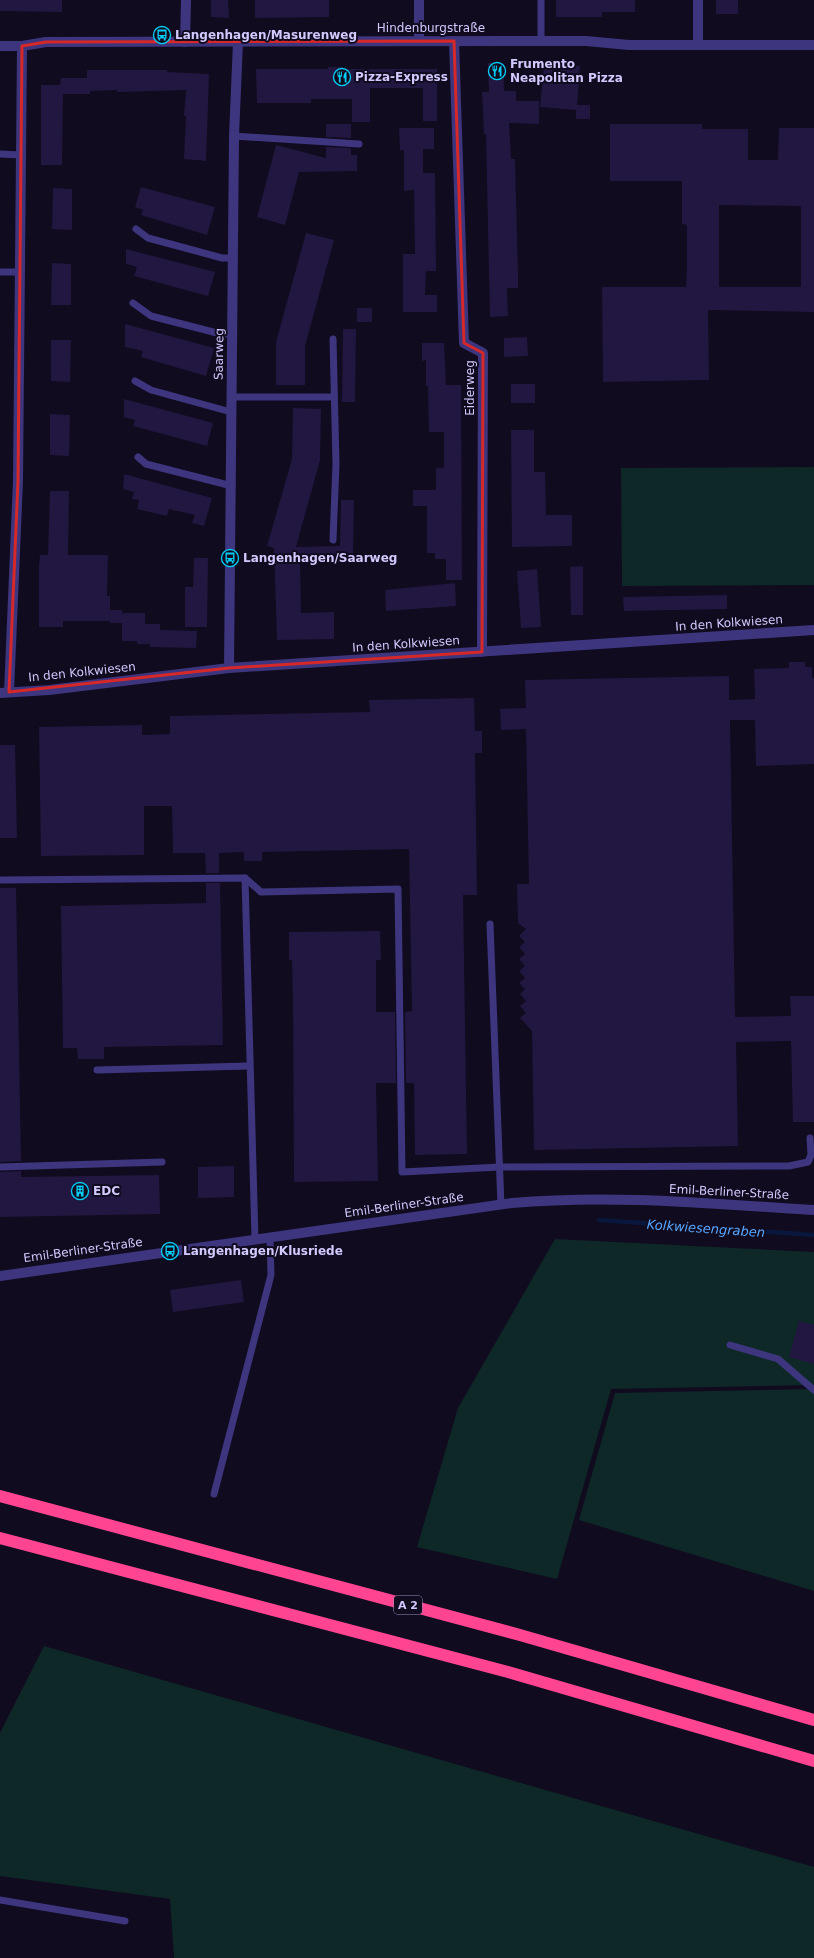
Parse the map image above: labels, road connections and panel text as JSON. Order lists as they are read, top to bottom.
{
  "streets": {
    "highway": ["A 2"],
    "street": [
      "Hindenburgstraße",
      "Saarweg",
      "Eiderweg",
      "In den Kolkwiesen",
      "Emil-Berliner-Straße"
    ]
  },
  "crossings": [
    ["Hindenburgstraße", "Saarweg"],
    ["Hindenburgstraße", "Eiderweg"],
    ["Saarweg", "In den Kolkwiesen"],
    ["Eiderweg", "In den Kolkwiesen"]
  ],
  "water": ["Kolkwiesengraben"],
  "places": {
    "bus stop": ["Langenhagen/Masurenweg", "Langenhagen/Saarweg", "Langenhagen/Klusriede"],
    "restaurant": ["Frumento Neapolitan Pizza", "Pizza-Express"],
    "building": ["EDC"]
  }
}
